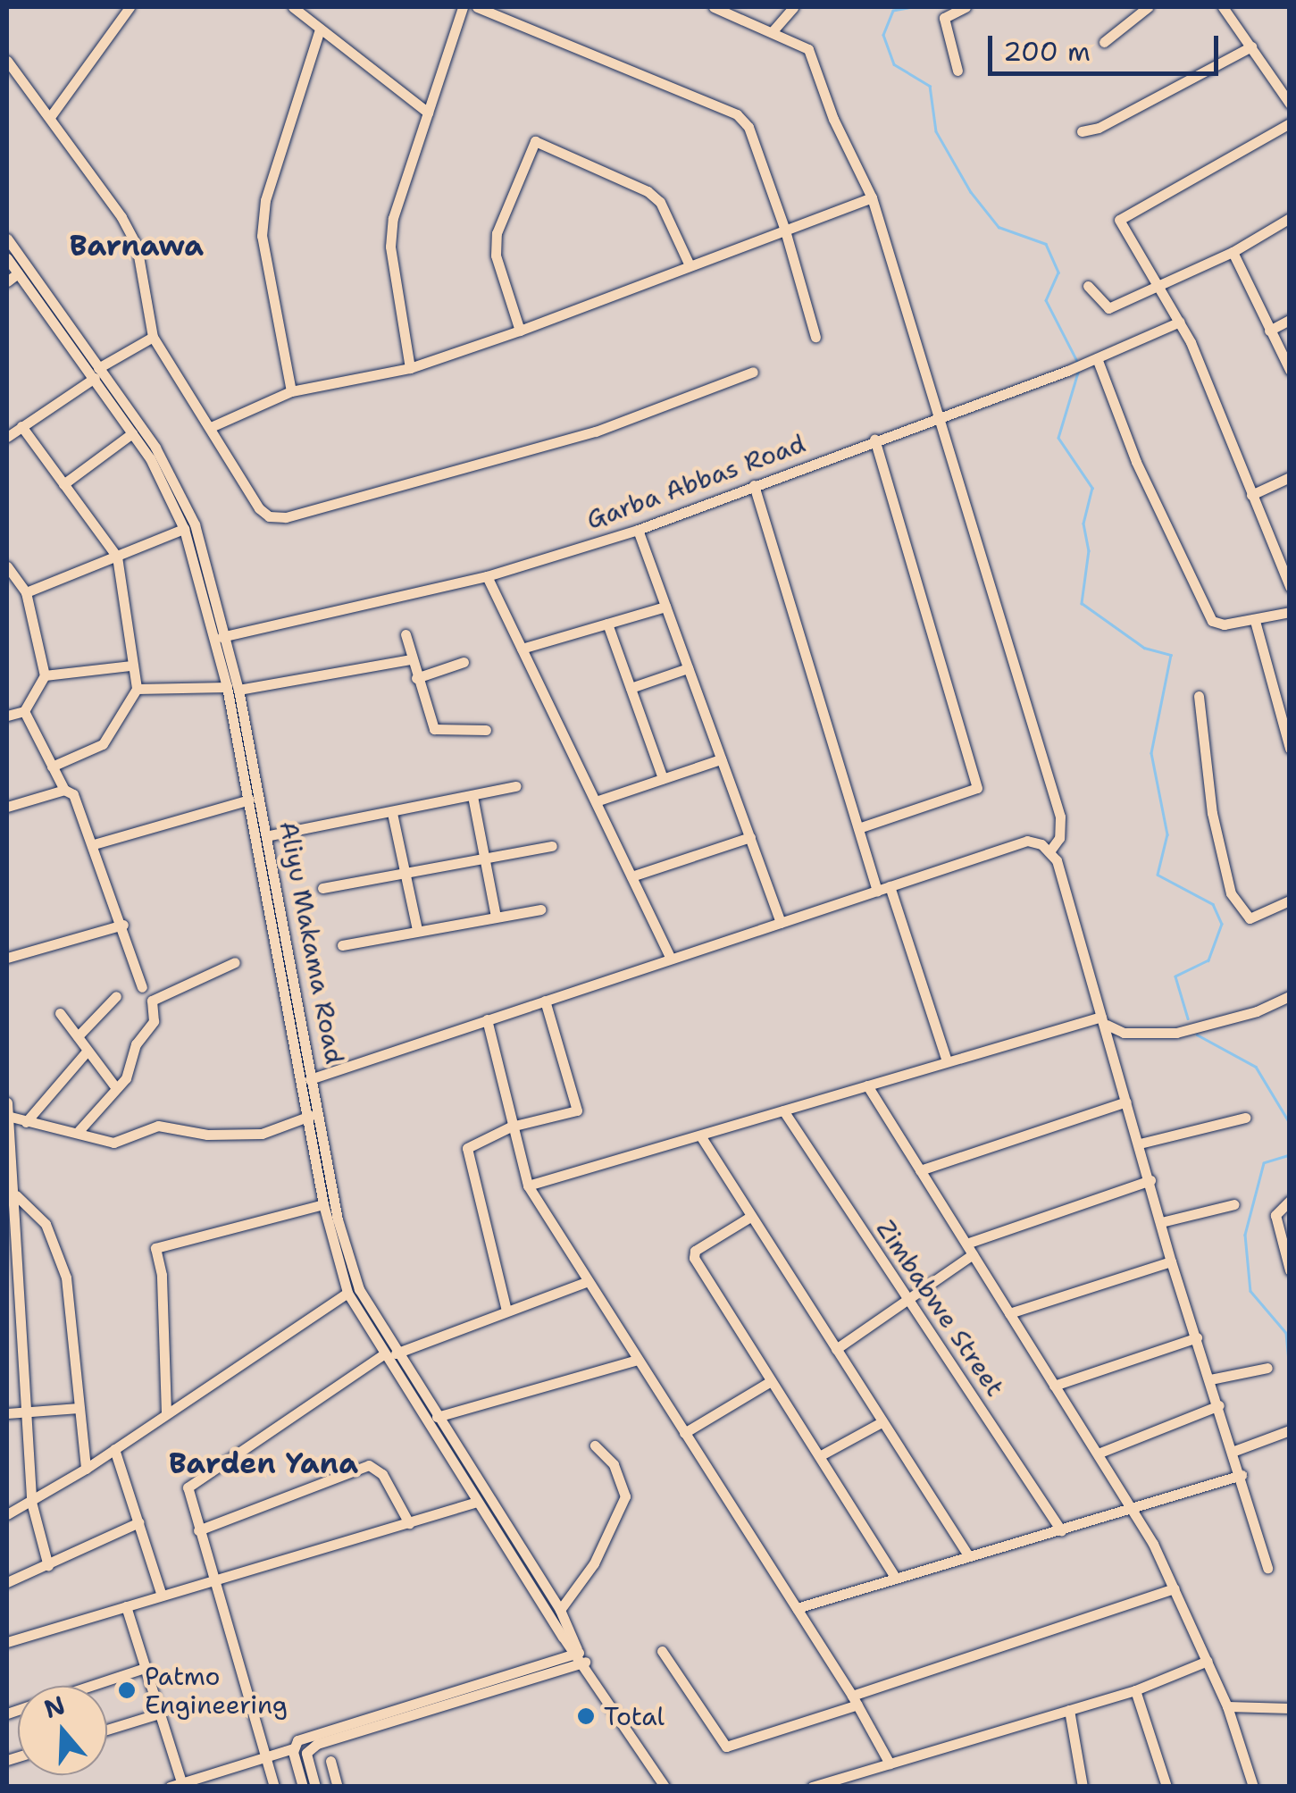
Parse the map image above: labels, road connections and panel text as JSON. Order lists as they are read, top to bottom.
{
  "streets": {
    "street": ["Garba Abbas Road", "Aliyu Makama Road", "Zimbabwe Street"]
  },
  "crossings": [
    ["Garba Abbas Road", "Aliyu Makama Road"]
  ],
  "districts": ["Barnawa", "Barden Yana"],
  "places": ["Patmo Engineering", "Total"],
  "scale_bar": "200 m",
  "north": "top"
}
